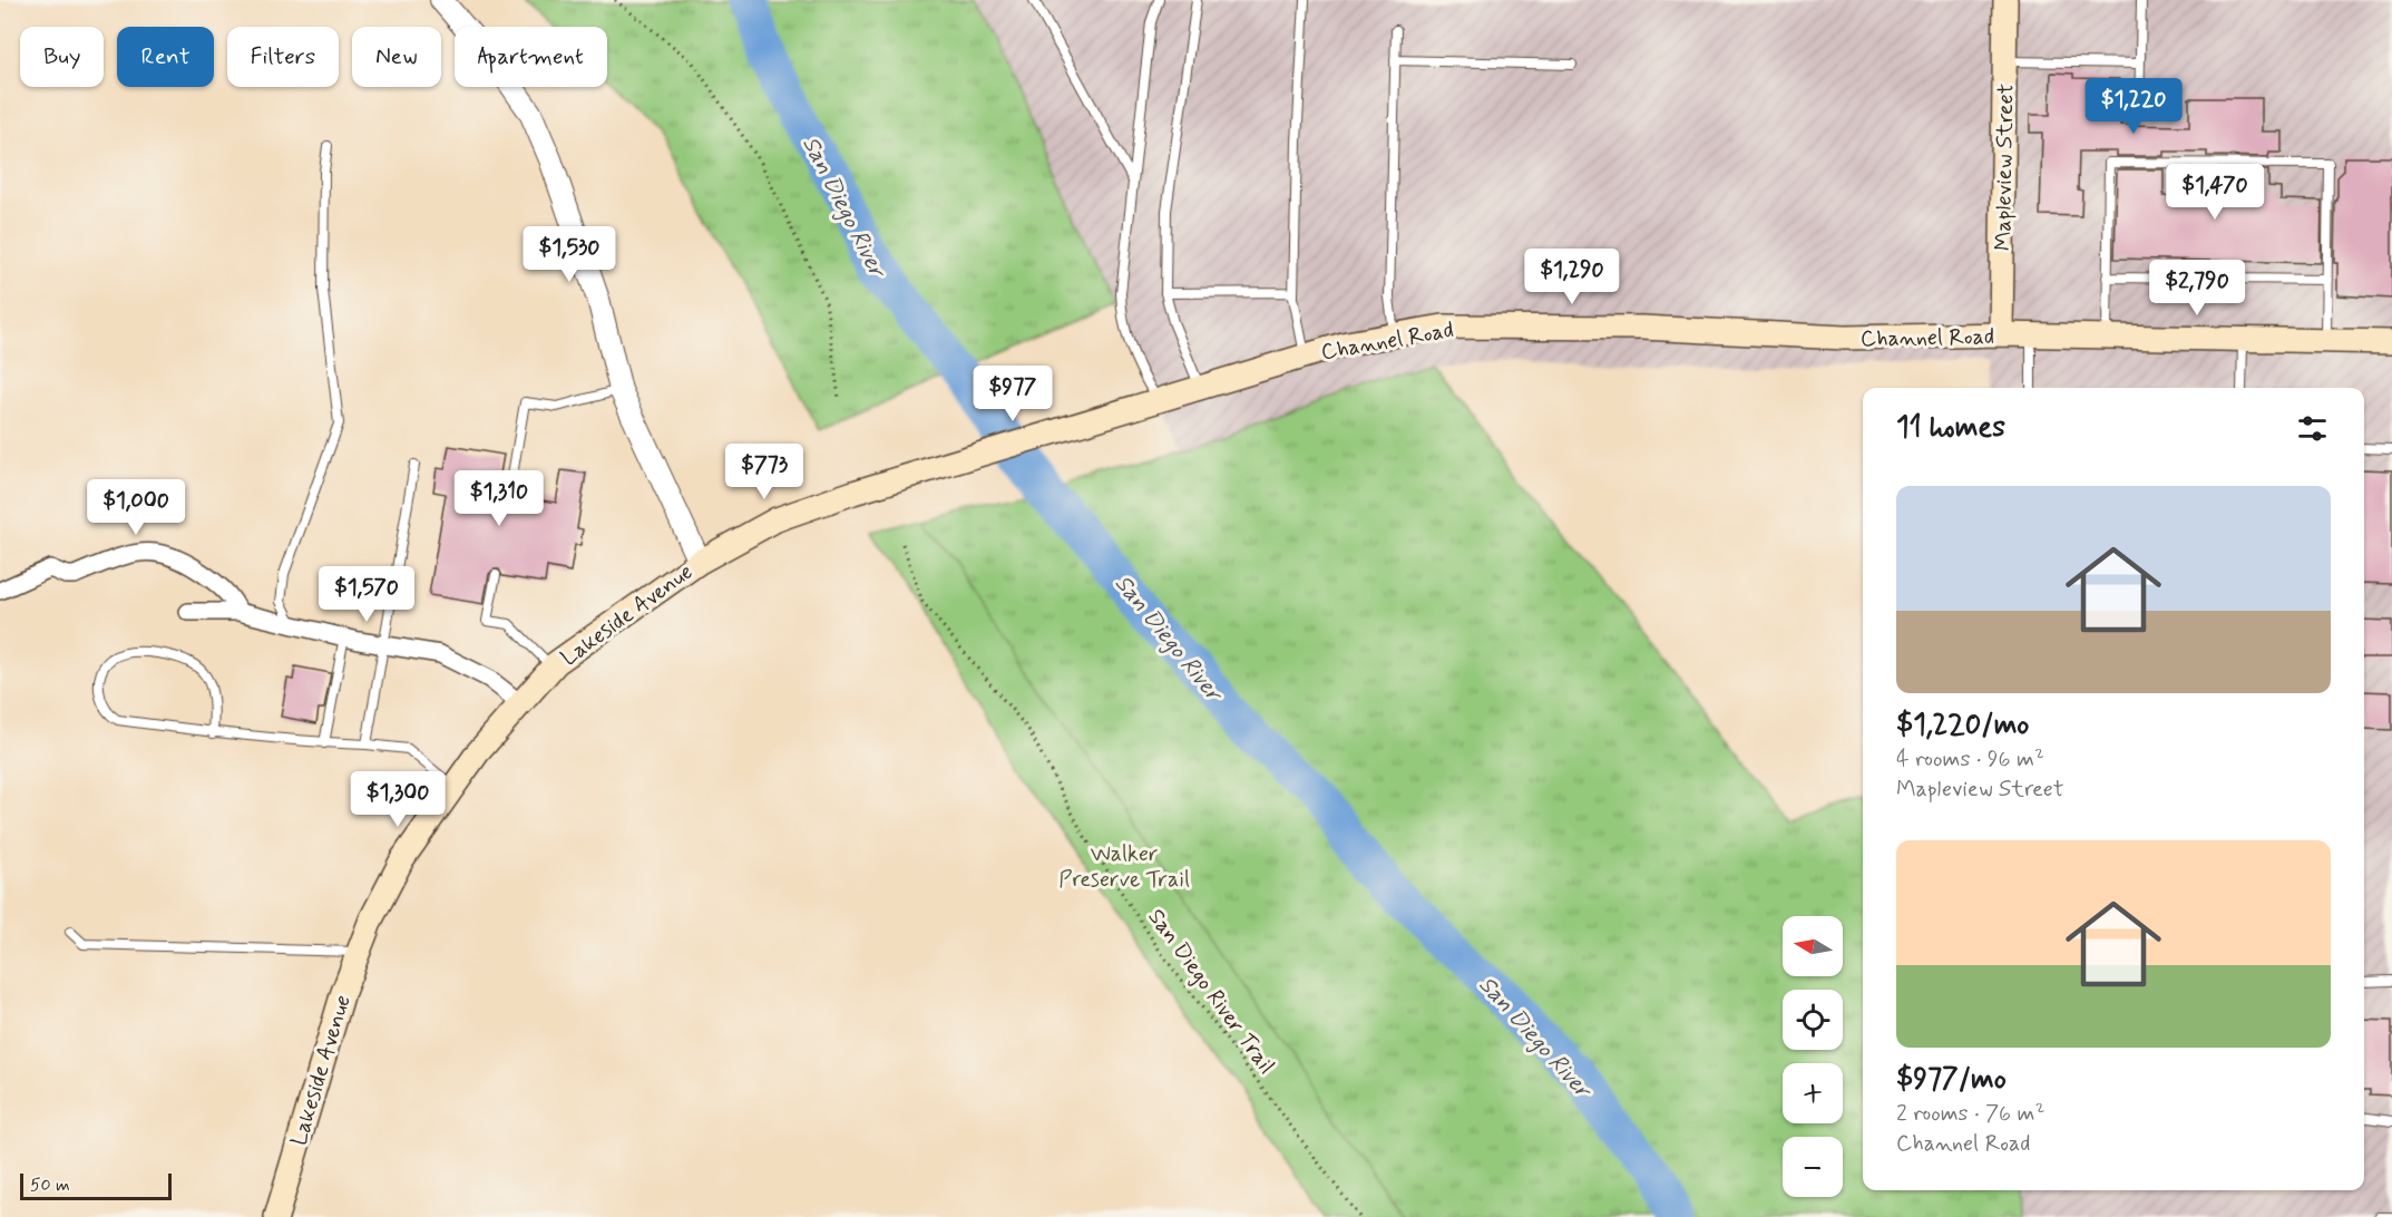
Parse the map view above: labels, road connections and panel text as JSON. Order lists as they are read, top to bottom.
{
  "streets": {
    "main road": ["Mapleview Street", "Channel Road", "Lakeside Avenue"],
    "path": ["San Diego River Trail"]
  },
  "crossings": [
    ["Mapleview Street", "Channel Road"],
    ["Channel Road", "Lakeside Avenue"]
  ],
  "water": ["San Diego River"],
  "parks": ["Walker Preserve Trail"],
  "scale_bar": "50 m",
  "north": "left",
  "page": {
    "chip": [
      "Buy",
      "Rent",
      "Filters",
      "New",
      "Apartment"
    ],
    "price": [
      "$1,220",
      "$1,470",
      "$1,530",
      "$1,290",
      "$2,790",
      "$977",
      "$773",
      "$1,310",
      "$1,000",
      "$1,570",
      "$1,300"
    ],
    "heading": "11 homes",
    "list": [
      {
        "name": "$1,220/mo",
        "note": "4 rooms · 96 m² · Mapleview Street"
      },
      {
        "name": "$977/mo",
        "note": "2 rooms · 76 m² · Channel Road"
      }
    ],
    "map_buttons": ["+", "−"],
    "scale": "50 m"
  }
}
